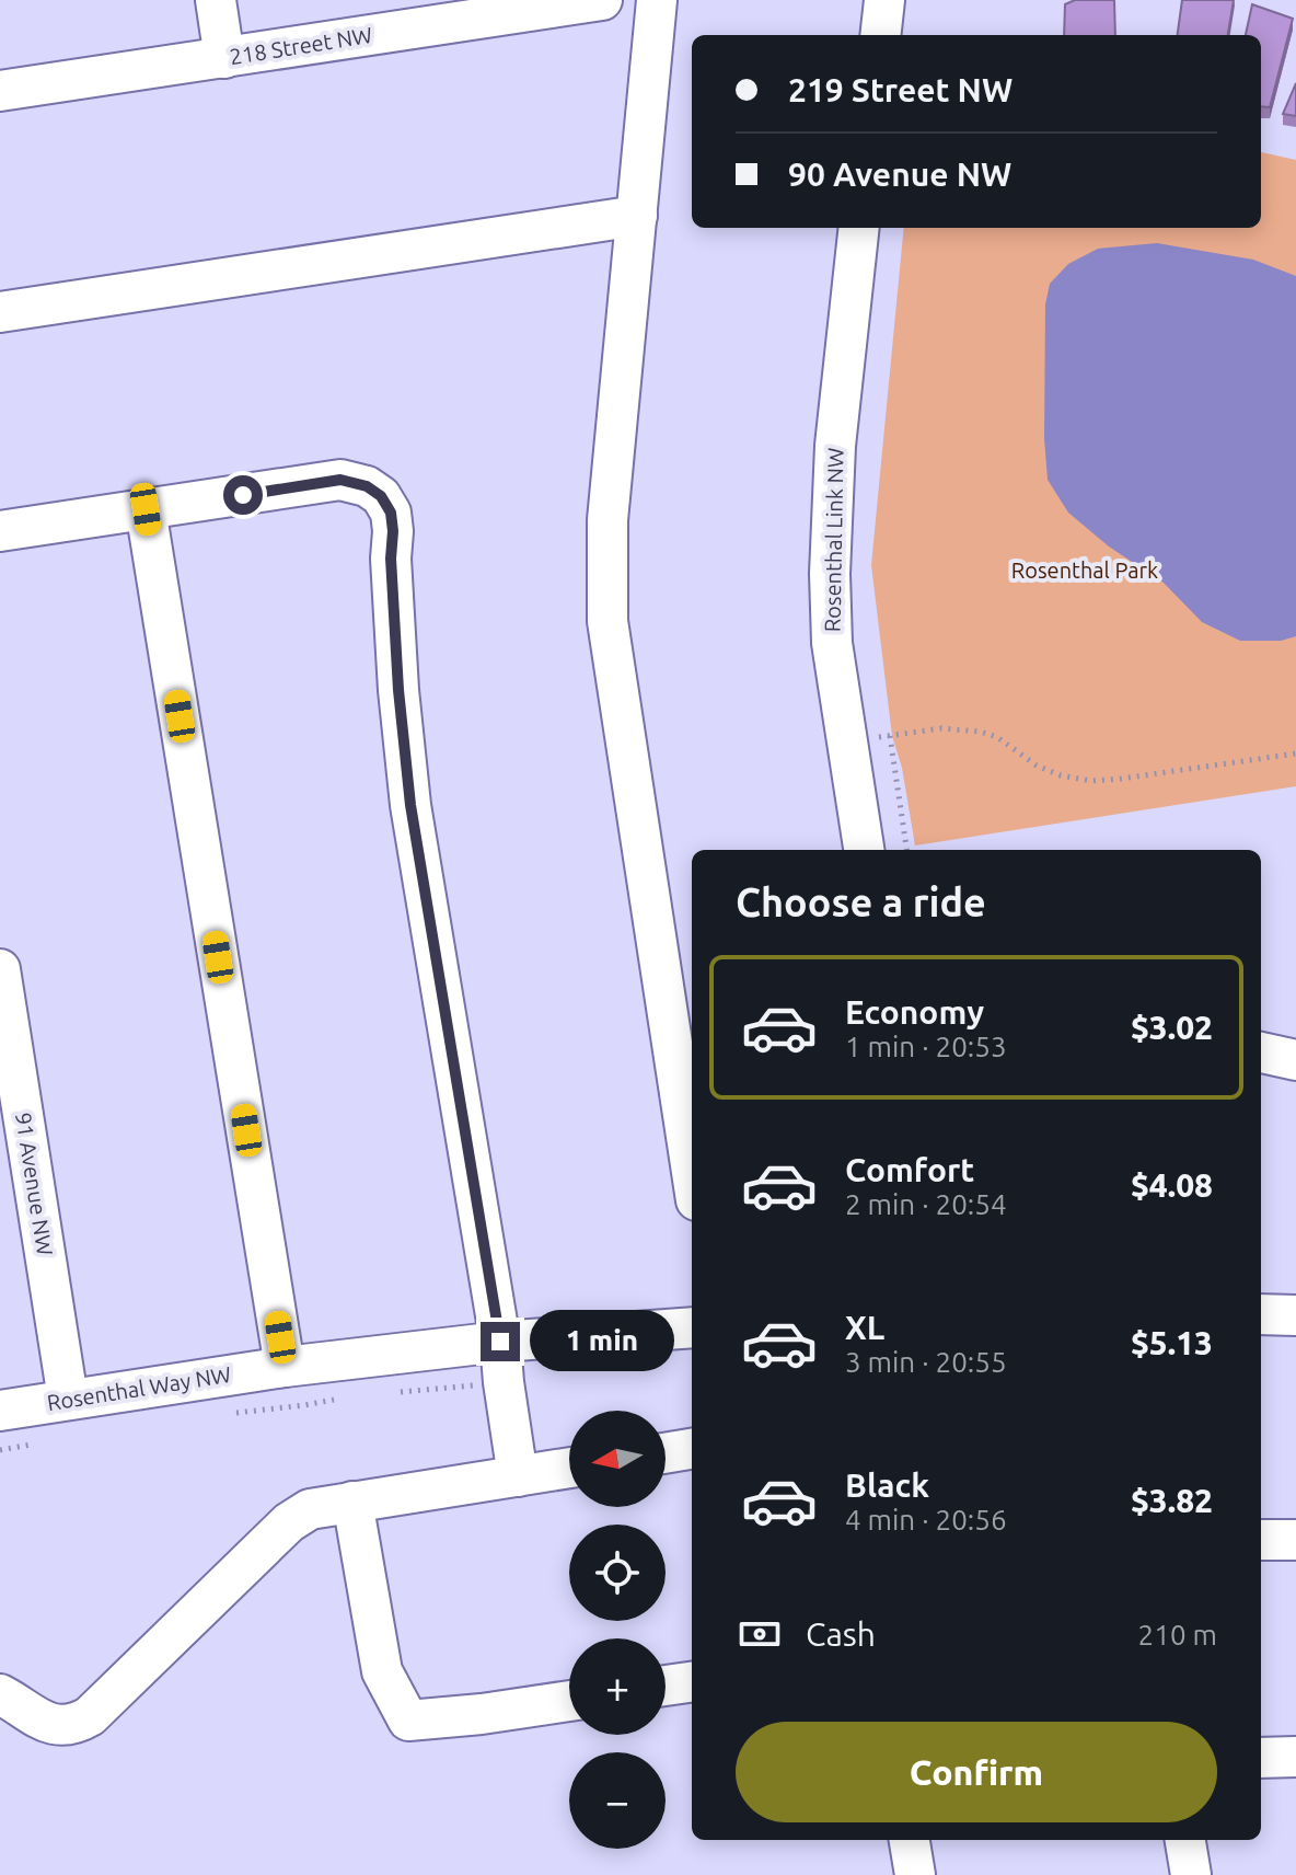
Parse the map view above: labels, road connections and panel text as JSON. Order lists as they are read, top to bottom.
{
  "streets": {
    "street": [
      "218 Street NW",
      "Rosenthal Link NW",
      "91 Avenue NW",
      "Rosenthal Way NW"
    ]
  },
  "crossings": [
    ["91 Avenue NW", "Rosenthal Way NW"]
  ],
  "parks": ["Rosenthal Park"],
  "north": "left",
  "page": {
    "banner": ["219 Street NW", "90 Avenue NW"],
    "heading": "Choose a ride",
    "list": [
      {
        "name": "Economy",
        "note": "1 min · 20:53",
        "value": "$3.02"
      },
      {
        "name": "Comfort",
        "note": "2 min · 20:54",
        "value": "$4.08"
      },
      {
        "name": "XL",
        "note": "3 min · 20:55",
        "value": "$5.13"
      },
      {
        "name": "Black",
        "note": "4 min · 20:56",
        "value": "$3.82"
      }
    ],
    "bubble": "1 min",
    "map_buttons": ["+", "−"],
    "pay": ["Cash", "210 m"],
    "buttons": "Confirm"
  }
}
